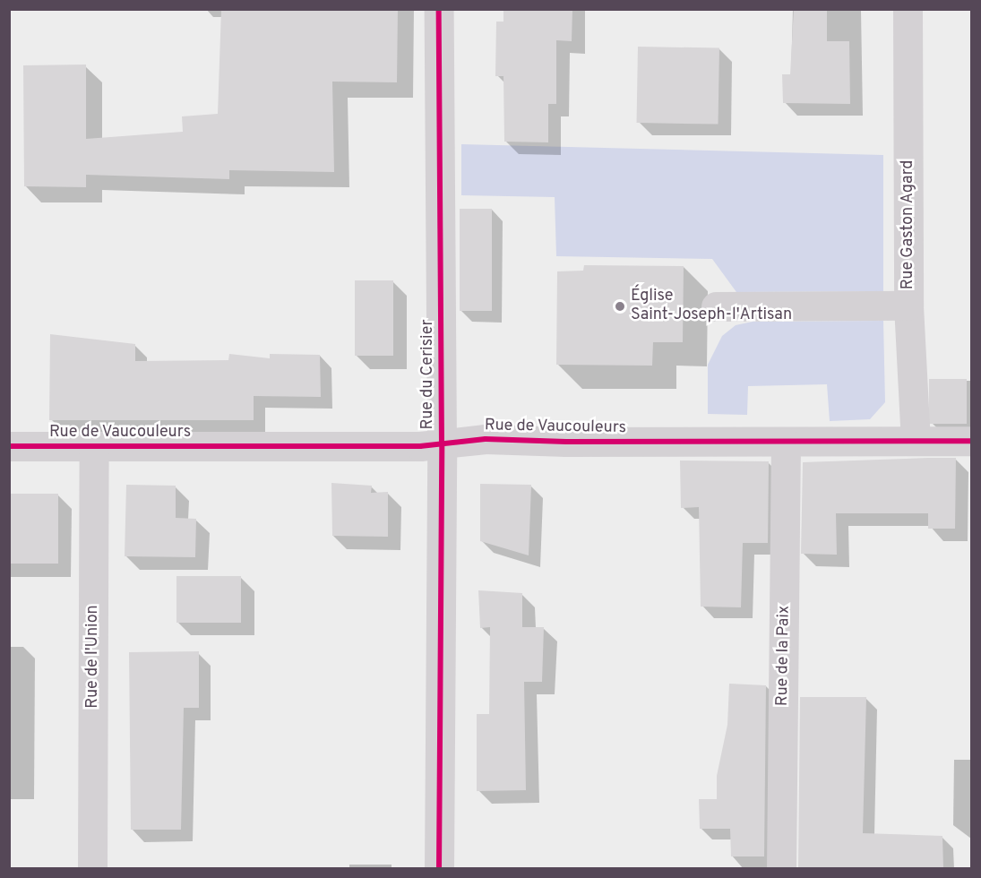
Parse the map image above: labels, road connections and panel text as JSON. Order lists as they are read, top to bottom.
{
  "streets": {
    "street": [
      "Rue Gaston Agard",
      "Rue du Cerisier",
      "Rue de Vaucouleurs",
      "Rue de la Paix",
      "Rue de l'Union"
    ]
  },
  "crossings": [
    ["Rue Gaston Agard", "Rue de Vaucouleurs"],
    ["Rue du Cerisier", "Rue de Vaucouleurs"],
    ["Rue de Vaucouleurs", "Rue de la Paix"],
    ["Rue de Vaucouleurs", "Rue de l'Union"]
  ],
  "places": ["Église Saint-Joseph-l'Artisan"]
}
